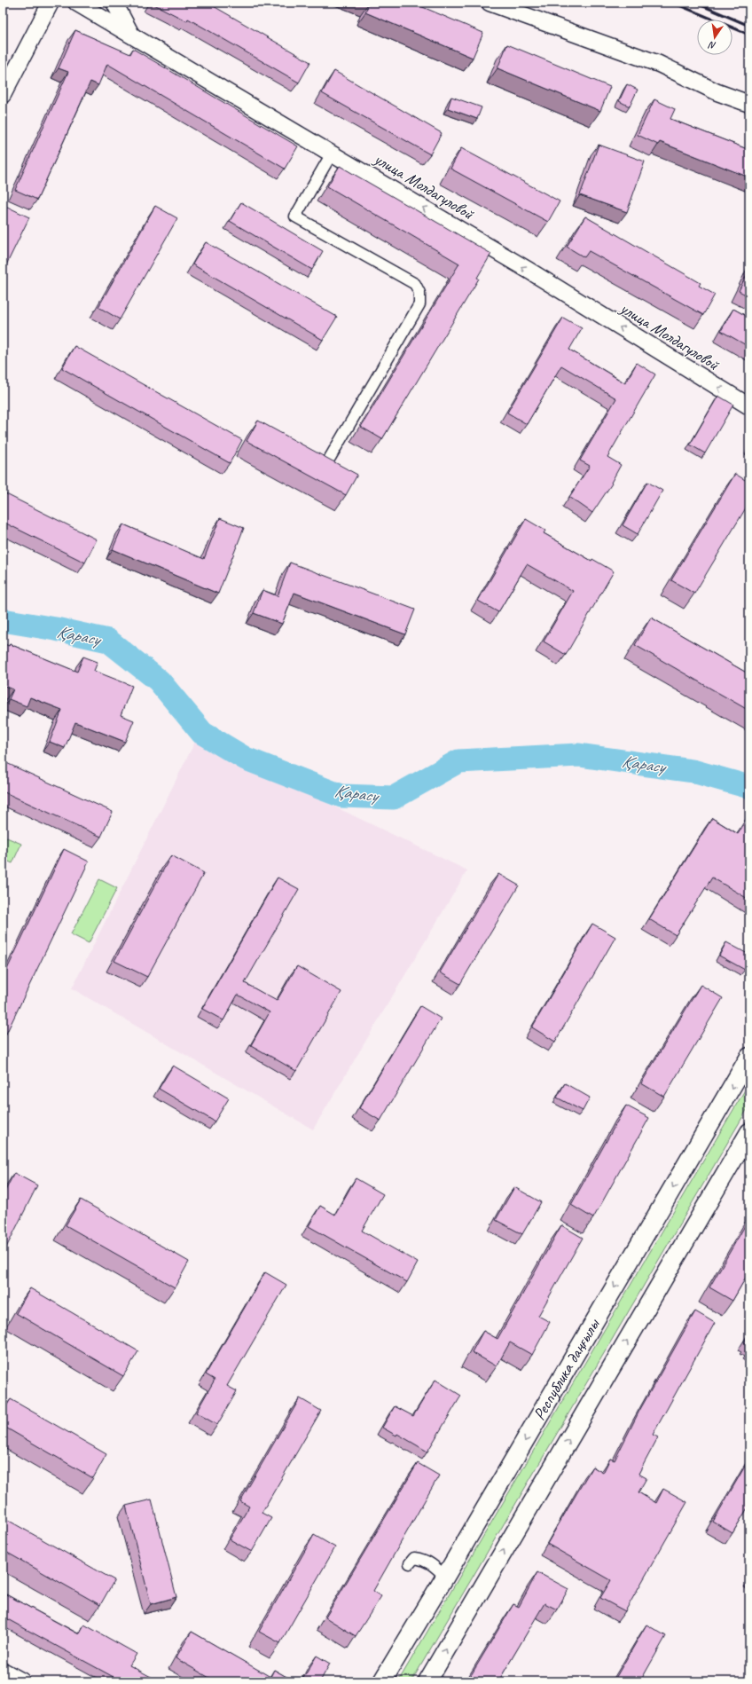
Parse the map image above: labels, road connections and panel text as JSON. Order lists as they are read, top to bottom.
{
  "streets": {
    "main road": ["Республика даңғылы"],
    "street": ["улица Молдагуловой"]
  },
  "one_way": ["улица Молдагуловой"],
  "water": ["Қарасу"],
  "north": "bottom"
}
